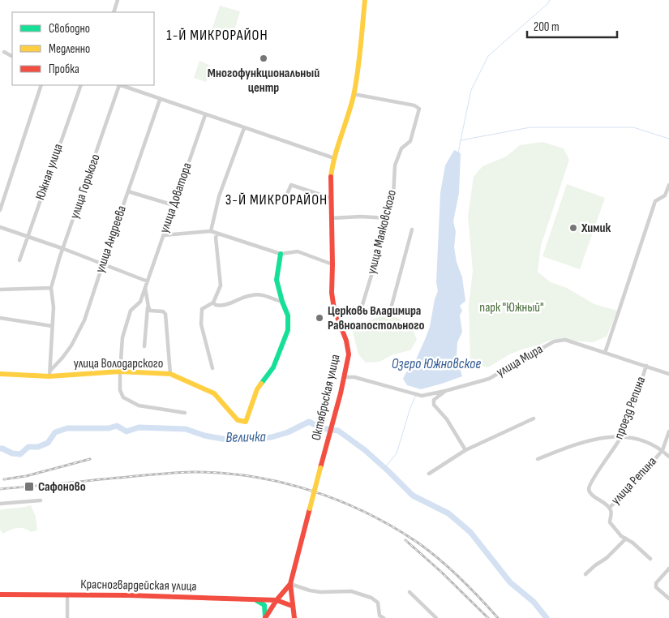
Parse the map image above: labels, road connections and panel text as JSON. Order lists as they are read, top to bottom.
{
  "streets": {
    "street": [
      "Южная улица",
      "улица Горького",
      "улица Доватора",
      "улица Маяковского",
      "улица Андреева",
      "улица Мира",
      "улица Володарского",
      "Октябрьская улица",
      "проезд Репина",
      "улица Репина",
      "Красногвардейская улица"
    ]
  },
  "crossings": [
    ["улица Доватора", "улица Володарского"],
    ["улица Маяковского", "Октябрьская улица"],
    ["улица Андреева", "улица Володарского"],
    ["улица Мира", "Октябрьская улица"],
    ["улица Мира", "проезд Репина"],
    ["Октябрьская улица", "Красногвардейская улица"],
    ["проезд Репина", "улица Репина"]
  ],
  "districts": ["1-Й МИКРОРАЙОН", "3-Й МИКРОРАЙОН"],
  "water": ["Озеро Южновское", "Величка"],
  "parks": ["парк \"Южный\""],
  "places": {
    "other": ["Многофункциональный центр", "Химик", "Церковь Владимира Равноапостольного"],
    "transit": ["Сафоново"]
  },
  "legend": ["Свободно", "Медленно", "Пробка"],
  "scale_bar": "200 m"
}
